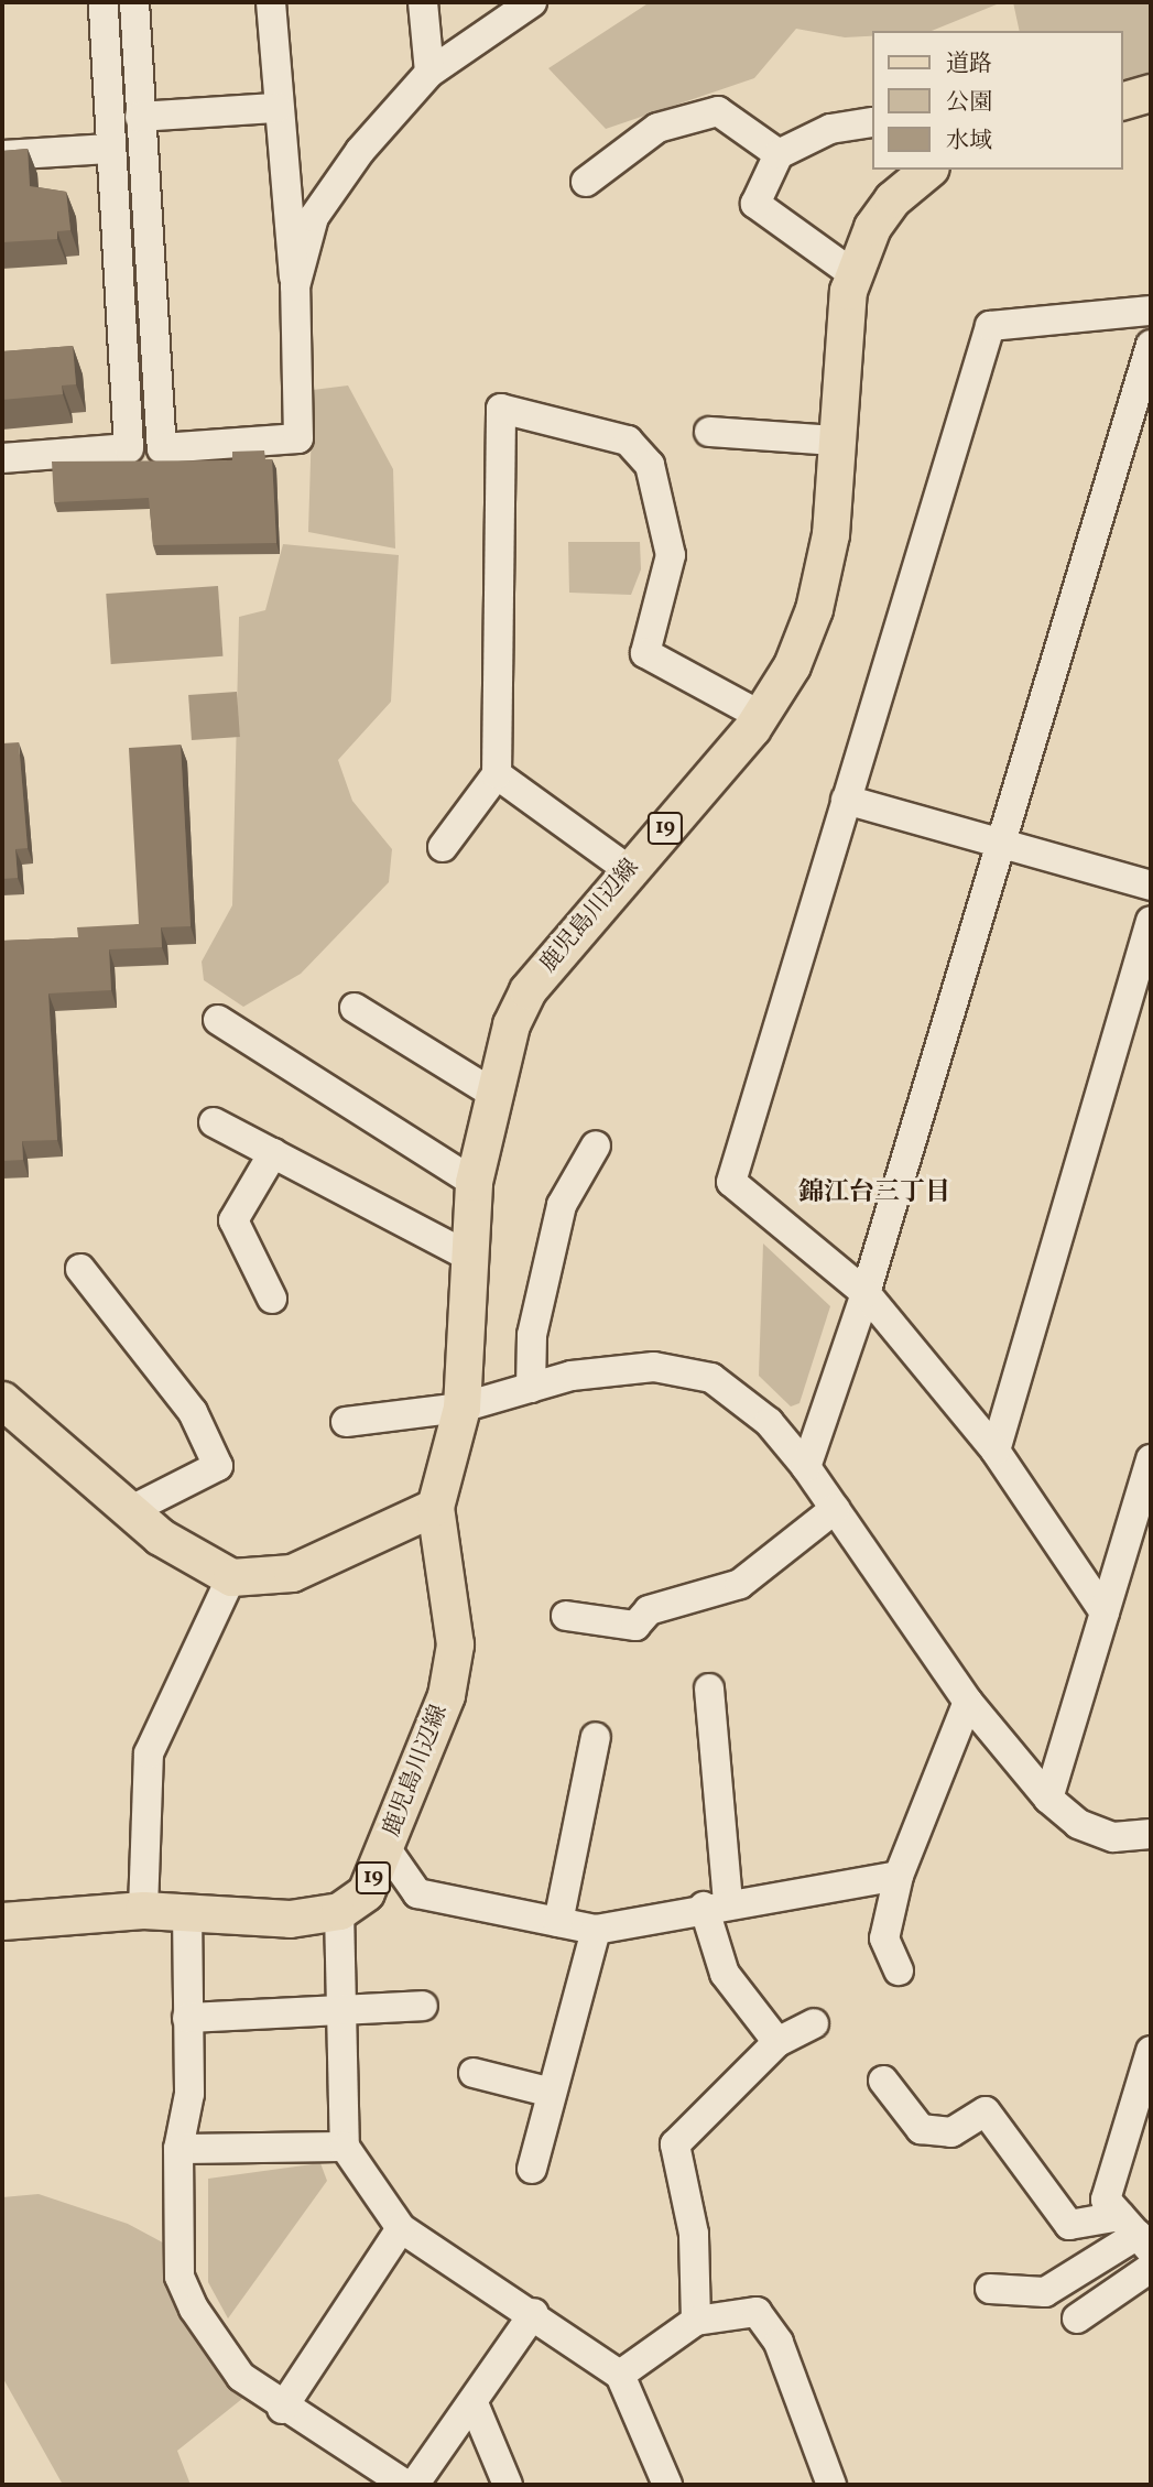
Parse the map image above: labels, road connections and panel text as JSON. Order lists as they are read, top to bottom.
{
  "streets": {
    "main road": ["19", "鹿児島川辺線"]
  },
  "crossings": [
    ["19", "鹿児島川辺線"]
  ],
  "districts": ["錦江台三丁目"],
  "legend": ["道路", "公園", "水域"]
}
